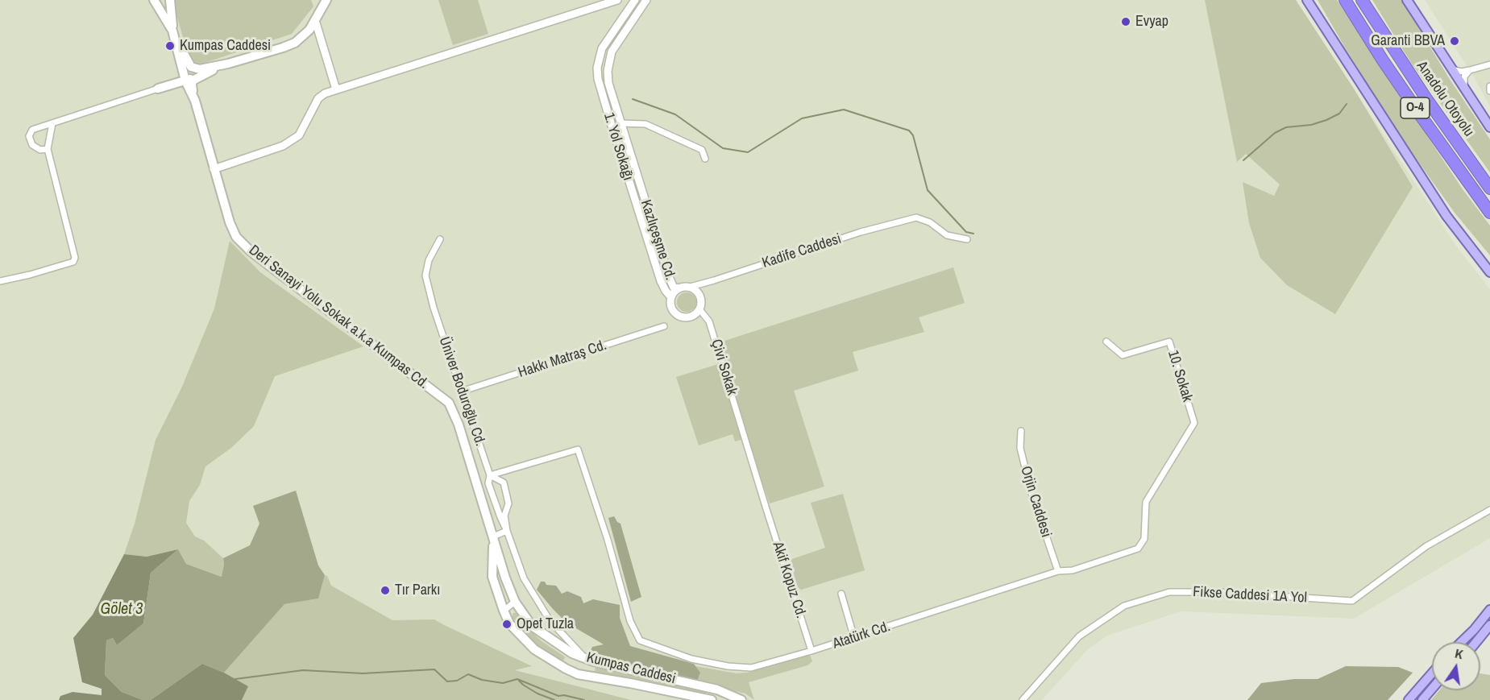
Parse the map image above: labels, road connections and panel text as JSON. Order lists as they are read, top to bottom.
{
  "streets": {
    "highway": ["Anadolu Otoyolu", "O-4"],
    "main road": ["Deri Sanayi Yolu Sokak a.k.a Kumpas Cd.", "Kumpas Caddesi"],
    "street": [
      "1. Yol Sokağı",
      "Kazlıçeşme Cd.",
      "Kadife Caddesi",
      "Hakkı Matraş Cd.",
      "Çivi Sokak",
      "10. Sokak",
      "Üniver Boduroğlu Cd.",
      "Orjin Caddesi",
      "Akif Kopuz Cd.",
      "Fikse Caddesi 1A Yol",
      "Atatürk Cd."
    ]
  },
  "crossings": [
    ["1. Yol Sokağı", "Kazlıçeşme Cd."],
    ["1. Yol Sokağı", "Kadife Caddesi"],
    ["1. Yol Sokağı", "Çivi Sokak"],
    ["Kazlıçeşme Cd.", "Kadife Caddesi"],
    ["Kazlıçeşme Cd.", "Çivi Sokak"],
    ["Kadife Caddesi", "Çivi Sokak"],
    ["Deri Sanayi Yolu Sokak a.k.a Kumpas Cd.", "Kumpas Caddesi"],
    ["Hakkı Matraş Cd.", "Üniver Boduroğlu Cd."],
    ["Çivi Sokak", "Akif Kopuz Cd."],
    ["10. Sokak", "Atatürk Cd."],
    ["Üniver Boduroğlu Cd.", "Atatürk Cd."],
    ["Üniver Boduroğlu Cd.", "Kumpas Caddesi"],
    ["Orjin Caddesi", "Atatürk Cd."],
    ["Akif Kopuz Cd.", "Atatürk Cd."]
  ],
  "water": ["Gölet 3"],
  "places": [
    "Evyap",
    "Garanti BBVA",
    "Kumpas Caddesi",
    "Tır Parkı",
    "Opet Tuzla"
  ],
  "north": "top"
}
